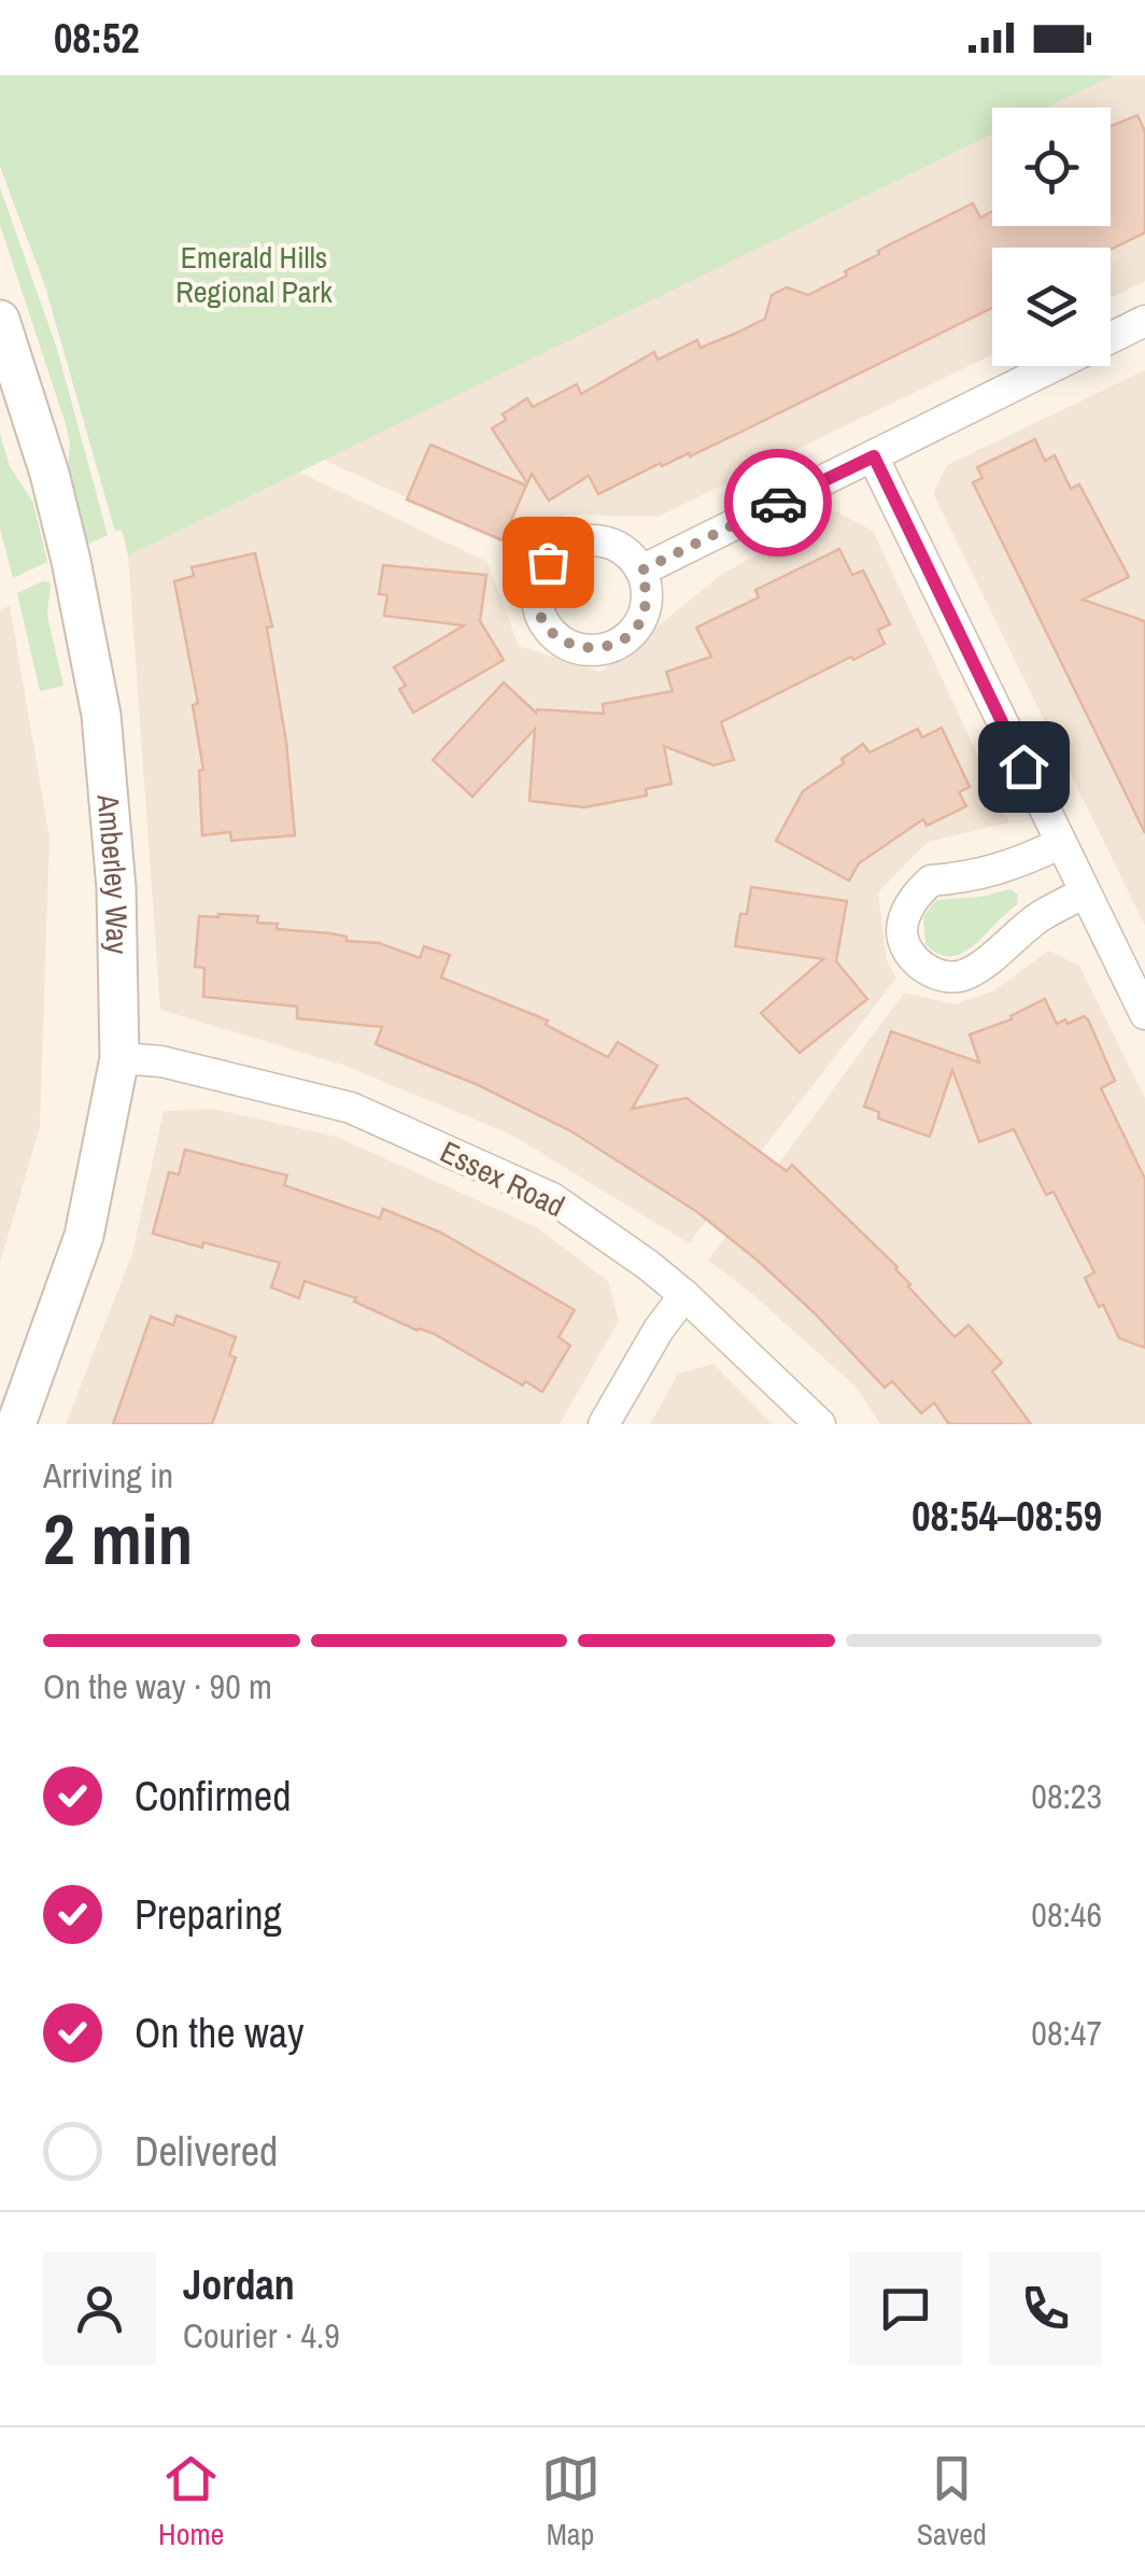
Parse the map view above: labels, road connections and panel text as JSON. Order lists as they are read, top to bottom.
{
  "streets": {
    "street": ["Amberley Way", "Essex Road"]
  },
  "crossings": [
    ["Amberley Way", "Essex Road"]
  ],
  "parks": ["Emerald Hills Regional Park"],
  "page": {
    "status": "08:52",
    "heading": ["2 min", "Arriving in", "08:54–08:59"],
    "panel": ["Jordan", "Courier · 4.9"],
    "bar": "On the way · 90 m",
    "list": [
      ["Confirmed", "08:23"],
      ["Preparing", "08:46"],
      ["On the way", "08:47"],
      "Delivered"
    ],
    "tabs": ["Home", "Map", "Saved"]
  }
}
